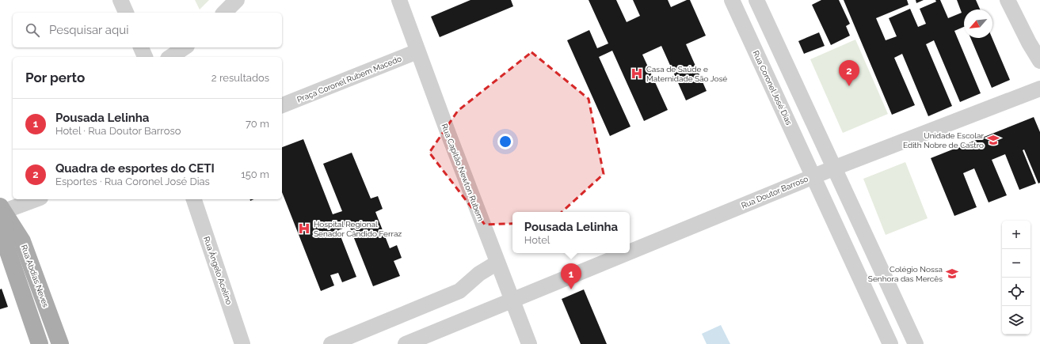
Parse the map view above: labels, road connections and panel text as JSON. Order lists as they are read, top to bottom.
{
  "streets": {
    "main road": ["Rua Abdias Neves"],
    "street": [
      "Praça Coronel Rubem Macedo",
      "Rua Coronel José Dias",
      "Rua Capitão Newton Rubem",
      "Rua Doutor Barroso",
      "Rua Ângelo Acelino"
    ]
  },
  "crossings": [
    ["Praça Coronel Rubem Macedo", "Rua Capitão Newton Rubem"],
    ["Rua Coronel José Dias", "Rua Doutor Barroso"],
    ["Rua Capitão Newton Rubem", "Rua Doutor Barroso"]
  ],
  "places": {
    "hospital": ["Casa de Saúde e Maternidade São José", "Hospital Regional Senador Cândido Ferraz"],
    "school or university": ["Unidade Escolar Edith Nobre de Castro", "Colégio Nossa Senhora das Mercês"]
  },
  "north": "bottom left",
  "page": {
    "search": "Pesquisar aqui",
    "heading": ["Por perto", "2 resultados"],
    "pins": ["2", "1"],
    "list": [
      {
        "mark": "1",
        "name": "Pousada Lelinha",
        "note": "Hotel · Rua Doutor Barroso",
        "value": "70 m"
      },
      {
        "mark": "2",
        "name": "Quadra de esportes do CETI",
        "note": "Esportes · Rua Coronel José Dias",
        "value": "150 m"
      }
    ],
    "popup": ["Pousada Lelinha", "Hotel"],
    "map_buttons": ["+", "−"]
  }
}
